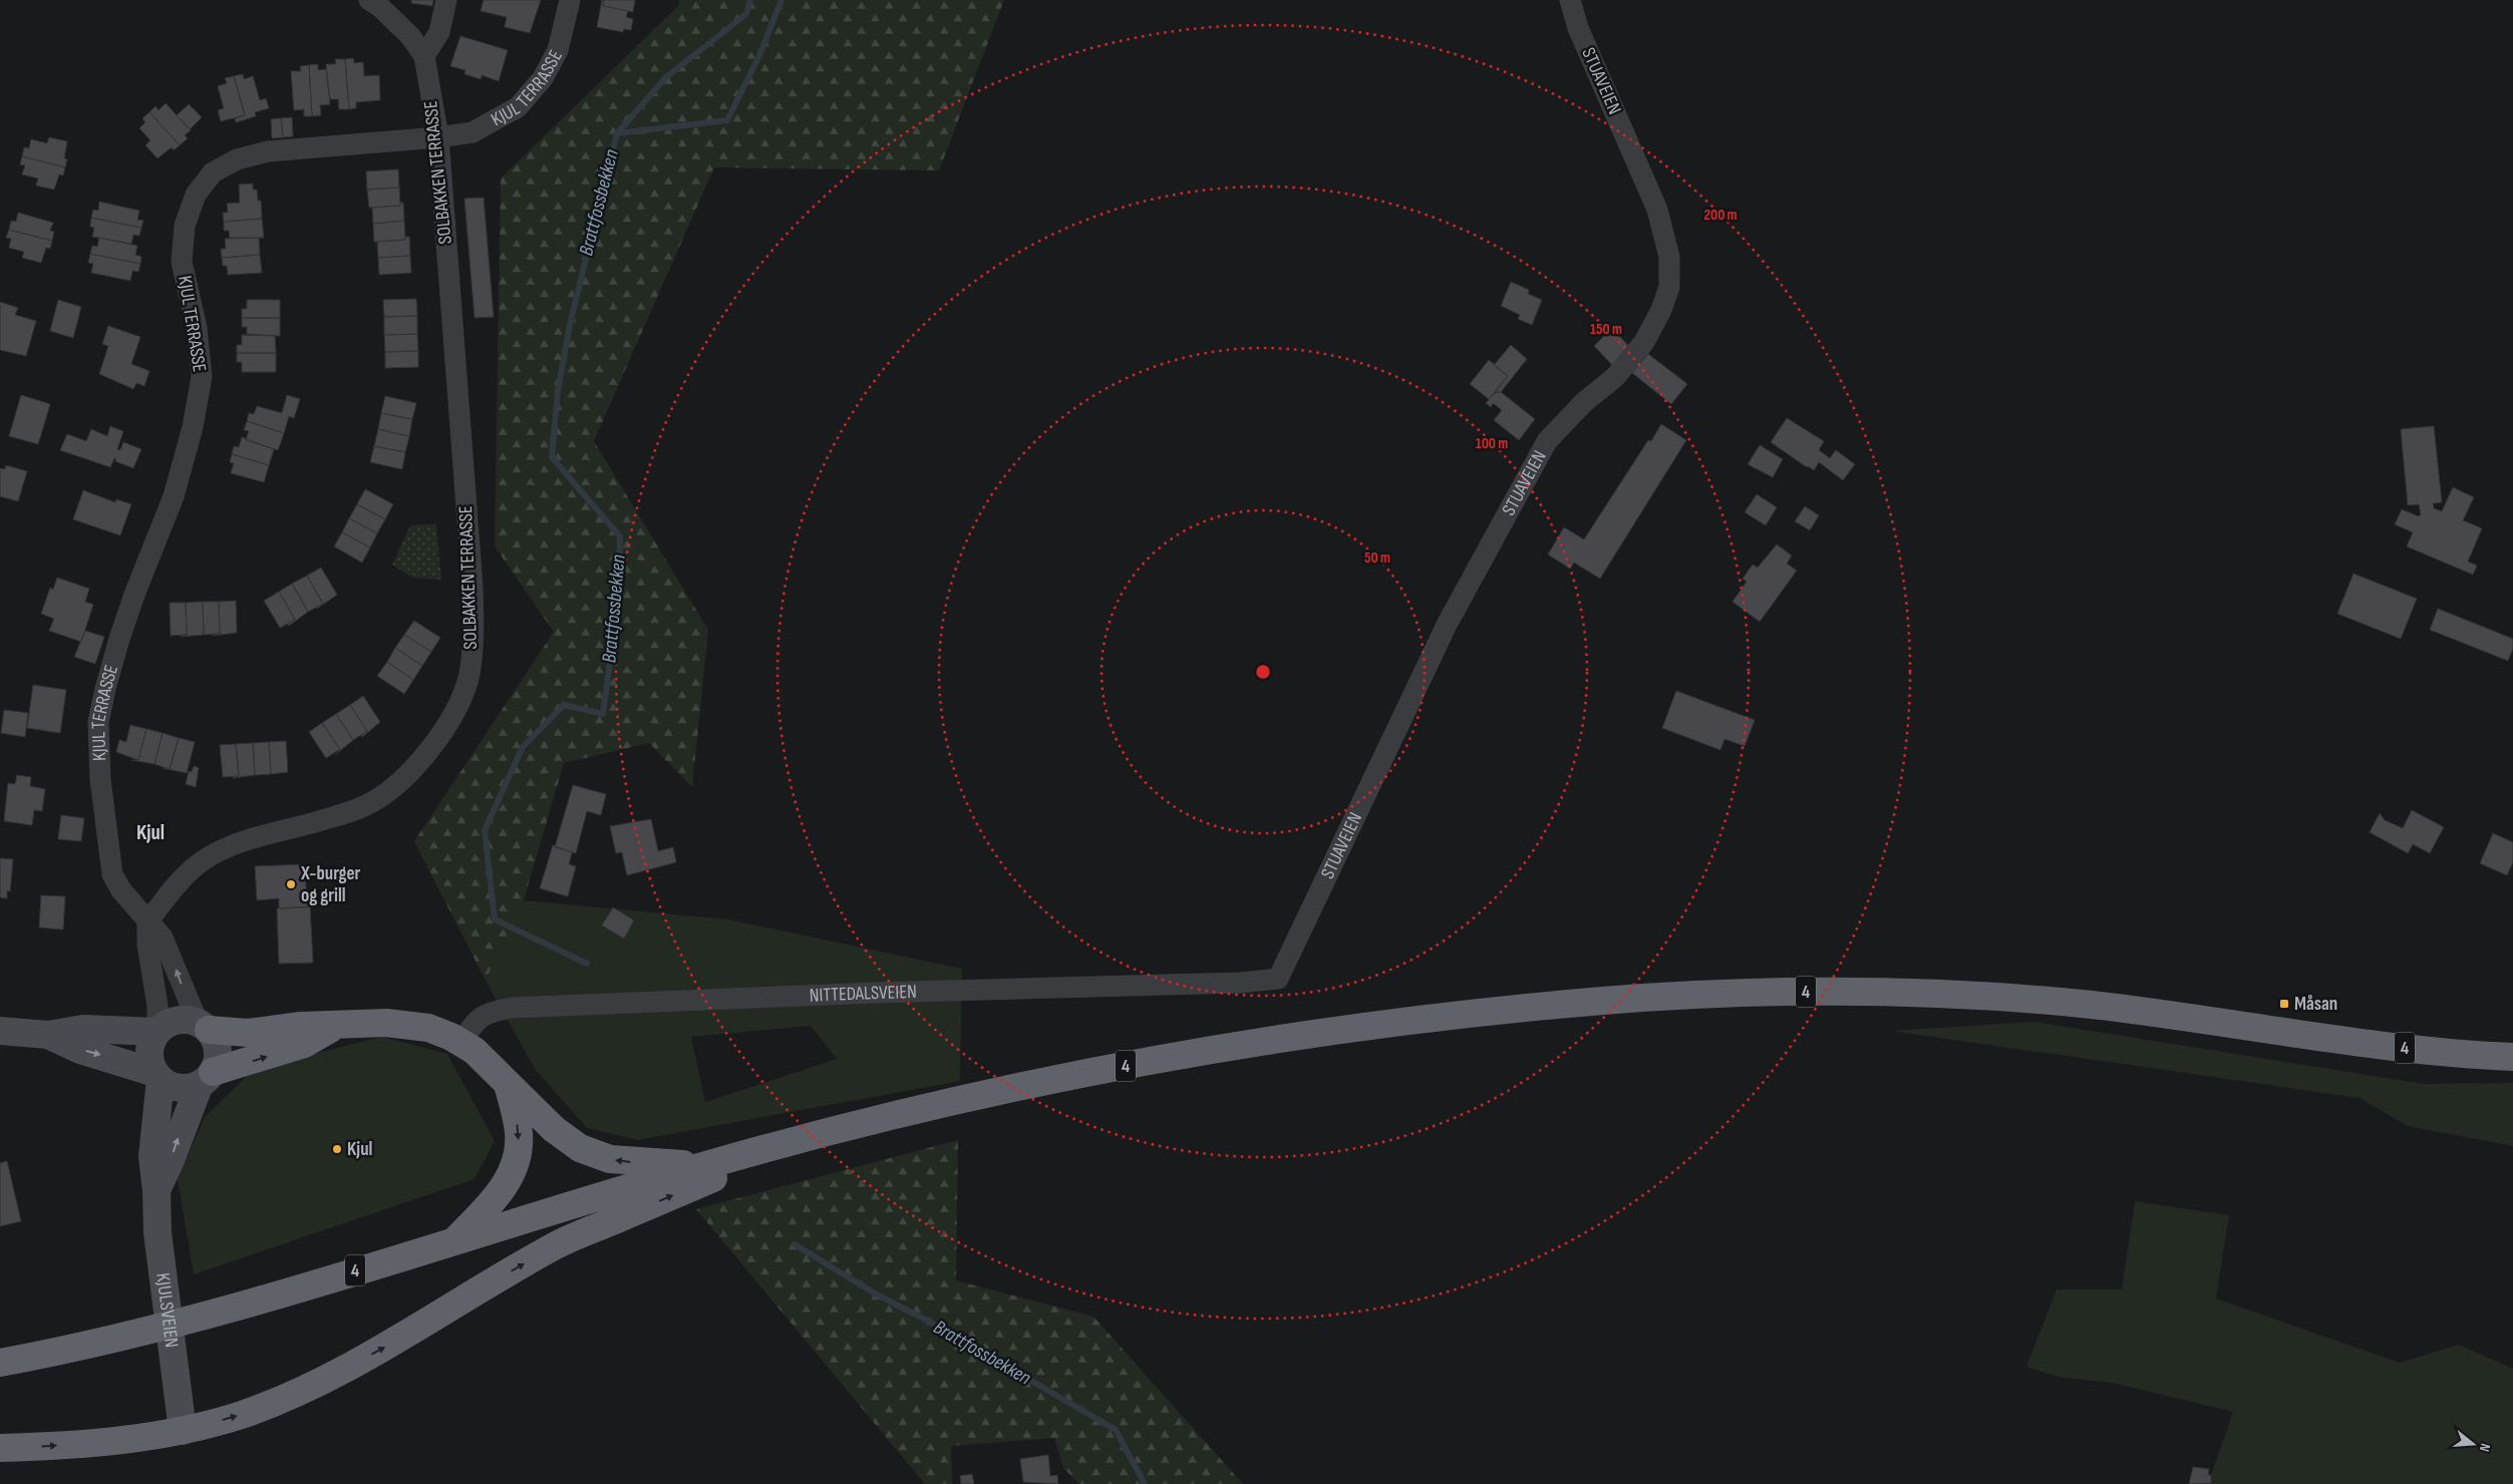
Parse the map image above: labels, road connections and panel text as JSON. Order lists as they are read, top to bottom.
{
  "streets": {
    "highway": ["4"],
    "main road": ["KJULSVEIEN"],
    "street": [
      "STUAVEIEN",
      "KJUL TERRASSE",
      "SOLBAKKEN TERRASSE",
      "NITTEDALSVEIEN"
    ]
  },
  "crossings": [
    ["STUAVEIEN", "NITTEDALSVEIEN"],
    ["KJUL TERRASSE", "SOLBAKKEN TERRASSE"],
    ["KJUL TERRASSE", "4"],
    ["KJUL TERRASSE", "KJULSVEIEN"],
    ["4", "NITTEDALSVEIEN"],
    ["4", "KJULSVEIEN"]
  ],
  "districts": ["Kjul"],
  "water": ["Brattfossbekken"],
  "places": {
    "other": ["X-burger og grill", "Kjul"],
    "transit": ["Måsan"]
  },
  "north": "right",
  "rings": [
    "200 m",
    "150 m",
    "100 m",
    "50 m"
  ]
}
